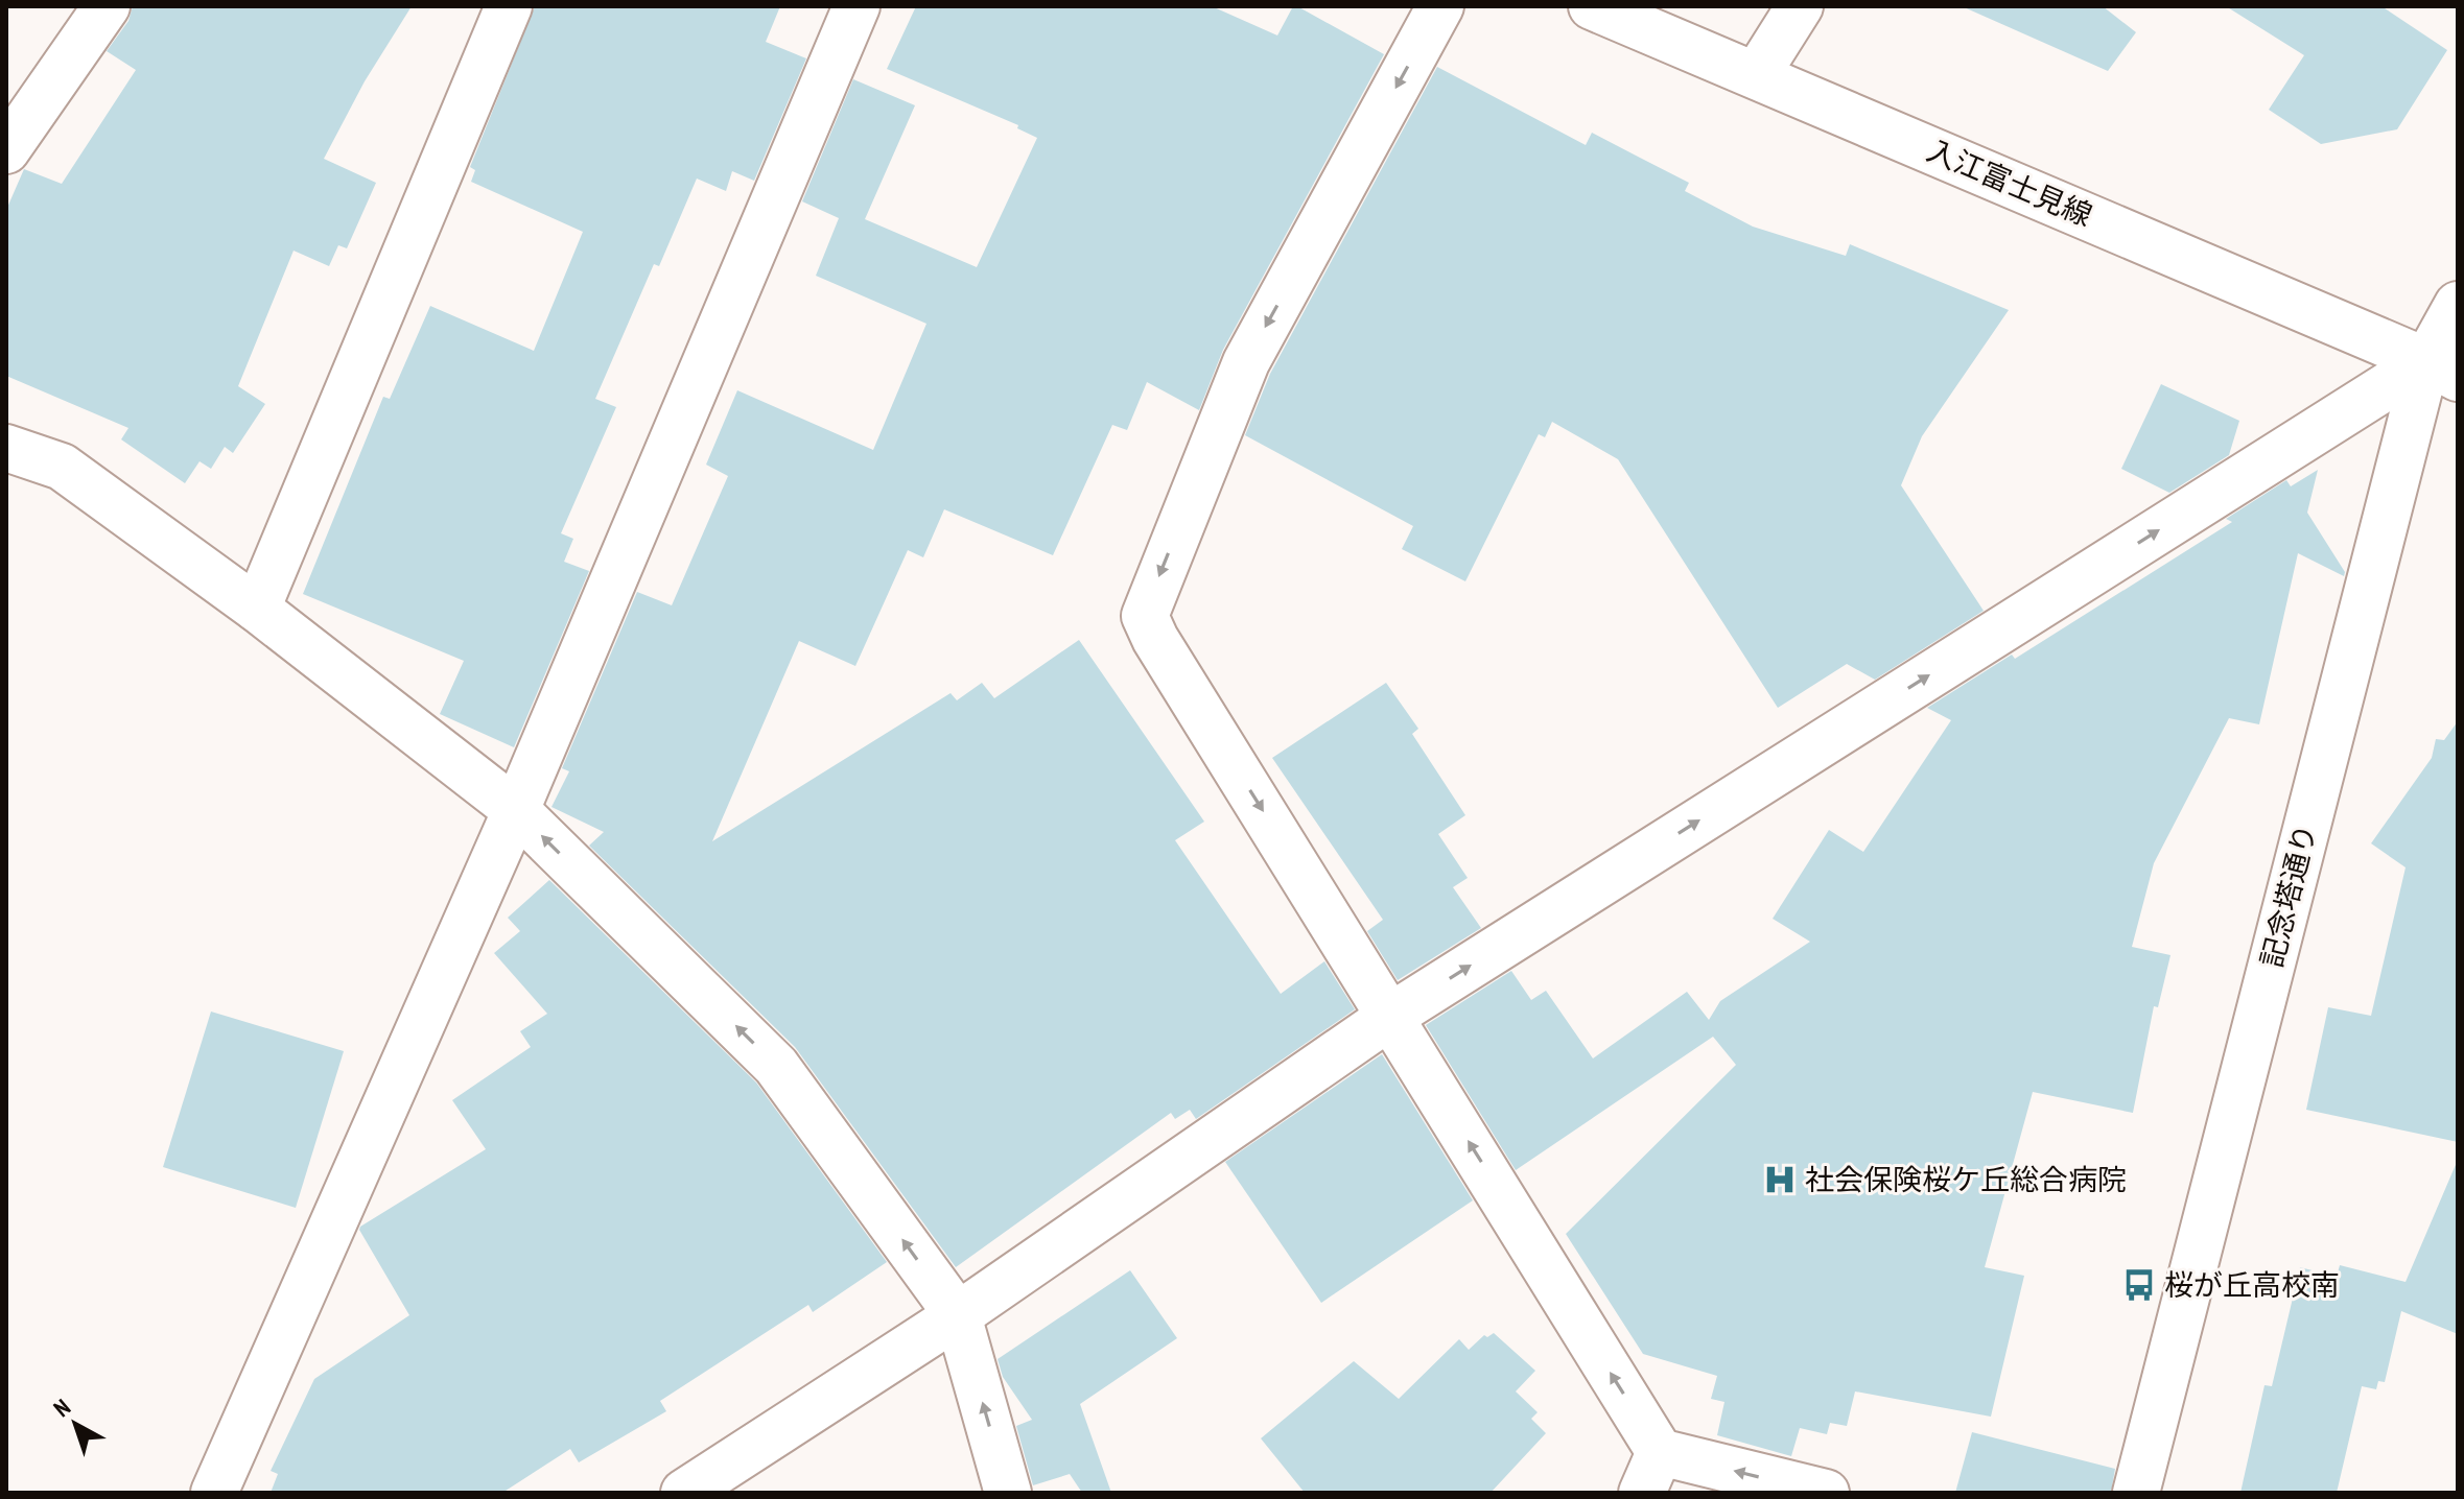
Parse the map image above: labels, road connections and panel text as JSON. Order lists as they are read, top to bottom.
{
  "streets": {
    "street": ["入江富士見線", "記念塔通り"]
  },
  "crossings": [
    ["入江富士見線", "記念塔通り"]
  ],
  "places": {
    "hospital": ["社会保険桜ケ丘総合病院"],
    "bus stop": ["桜が丘高校南"]
  },
  "north": "top left"
}
